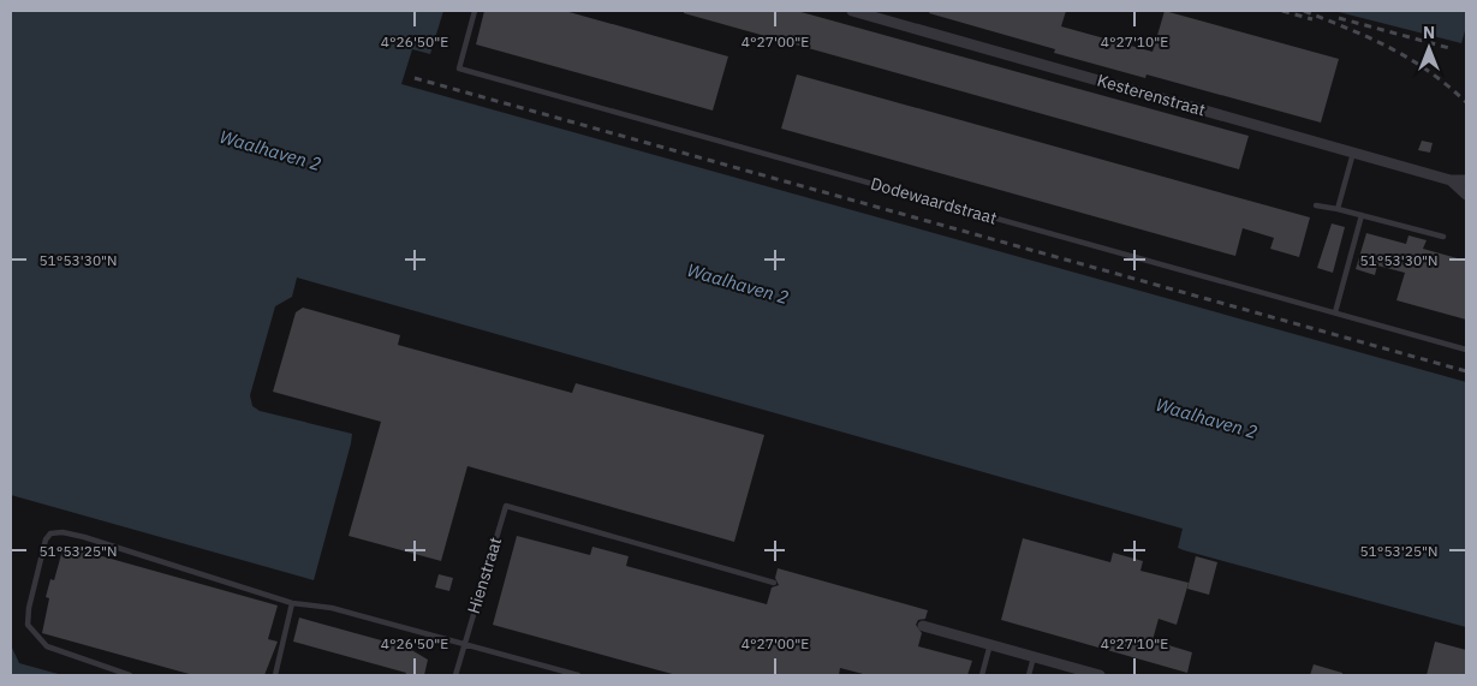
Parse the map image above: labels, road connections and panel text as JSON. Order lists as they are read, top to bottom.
{
  "streets": {
    "street": ["Kesterenstraat"],
    "lane": ["Dodewaardstraat", "Hienstraat"]
  },
  "water": ["Waalhaven 2"],
  "north": "top",
  "coordinates": [
    "4°26'50\"E",
    "4°27'00\"E",
    "4°27'10\"E",
    "51°53'30\"N",
    "51°53'25\"N"
  ]
}
